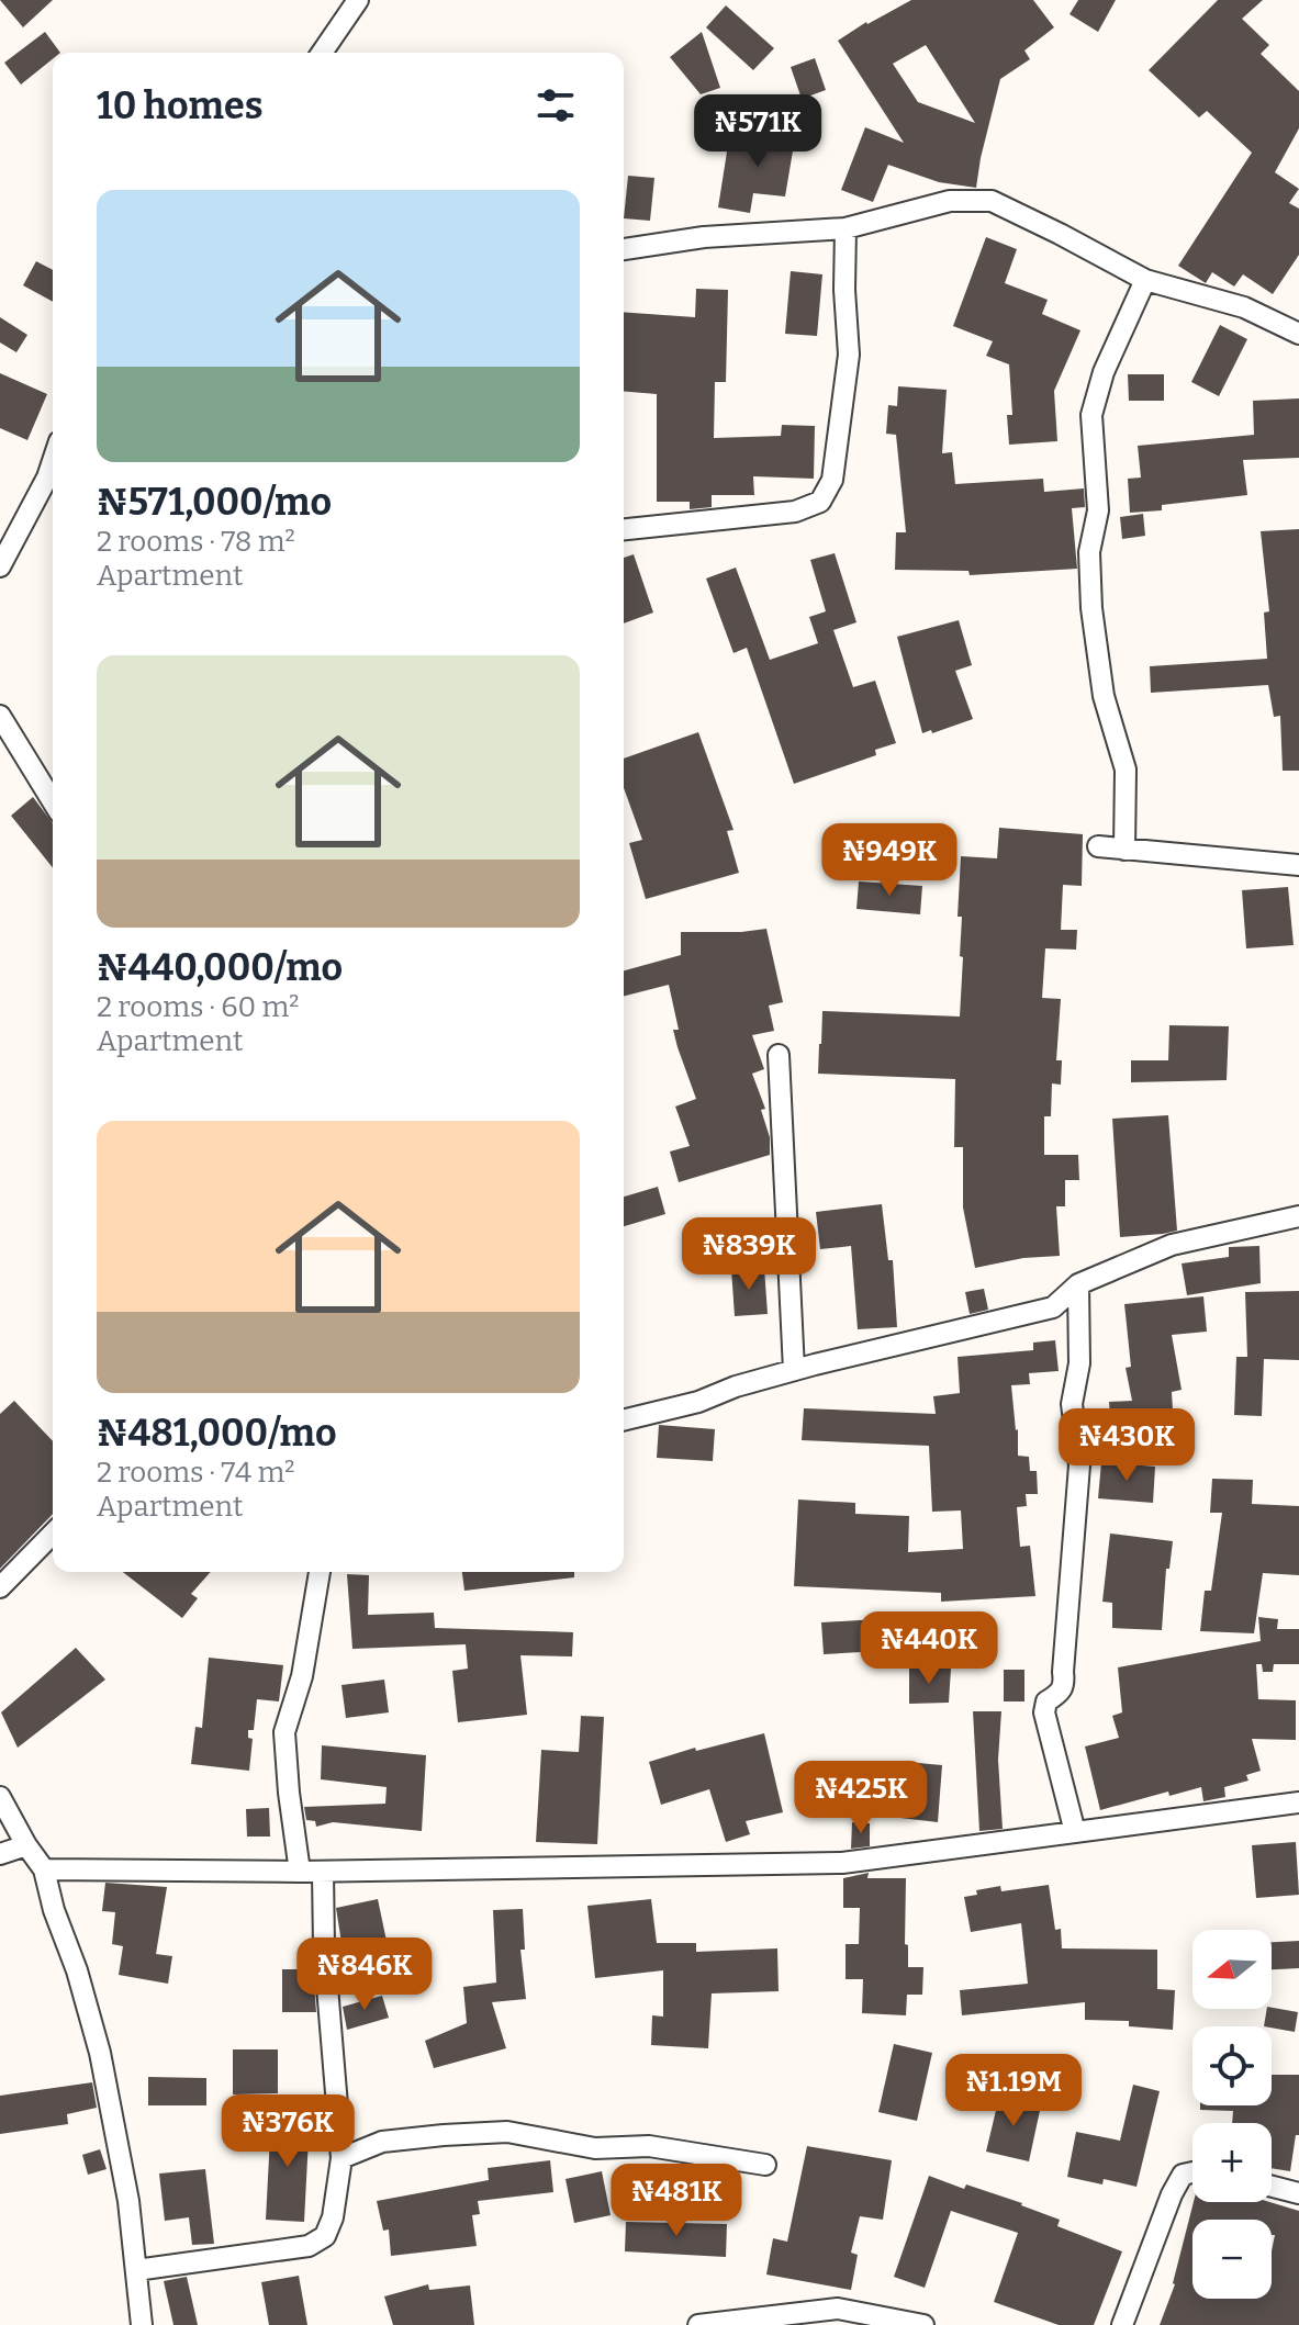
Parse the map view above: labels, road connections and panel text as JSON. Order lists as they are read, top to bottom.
{
  "north": "left",
  "page": {
    "heading": "10 homes",
    "price": [
      "₦571K",
      "₦949K",
      "₦839K",
      "₦430K",
      "₦440K",
      "₦425K",
      "₦846K",
      "₦1.19M",
      "₦376K",
      "₦481K"
    ],
    "list": [
      {
        "name": "₦571,000/mo",
        "note": "2 rooms · 78 m² · Apartment"
      },
      {
        "name": "₦440,000/mo",
        "note": "2 rooms · 60 m² · Apartment"
      },
      {
        "name": "₦481,000/mo",
        "note": "2 rooms · 74 m² · Apartment"
      }
    ],
    "map_buttons": ["+", "−"]
  }
}
